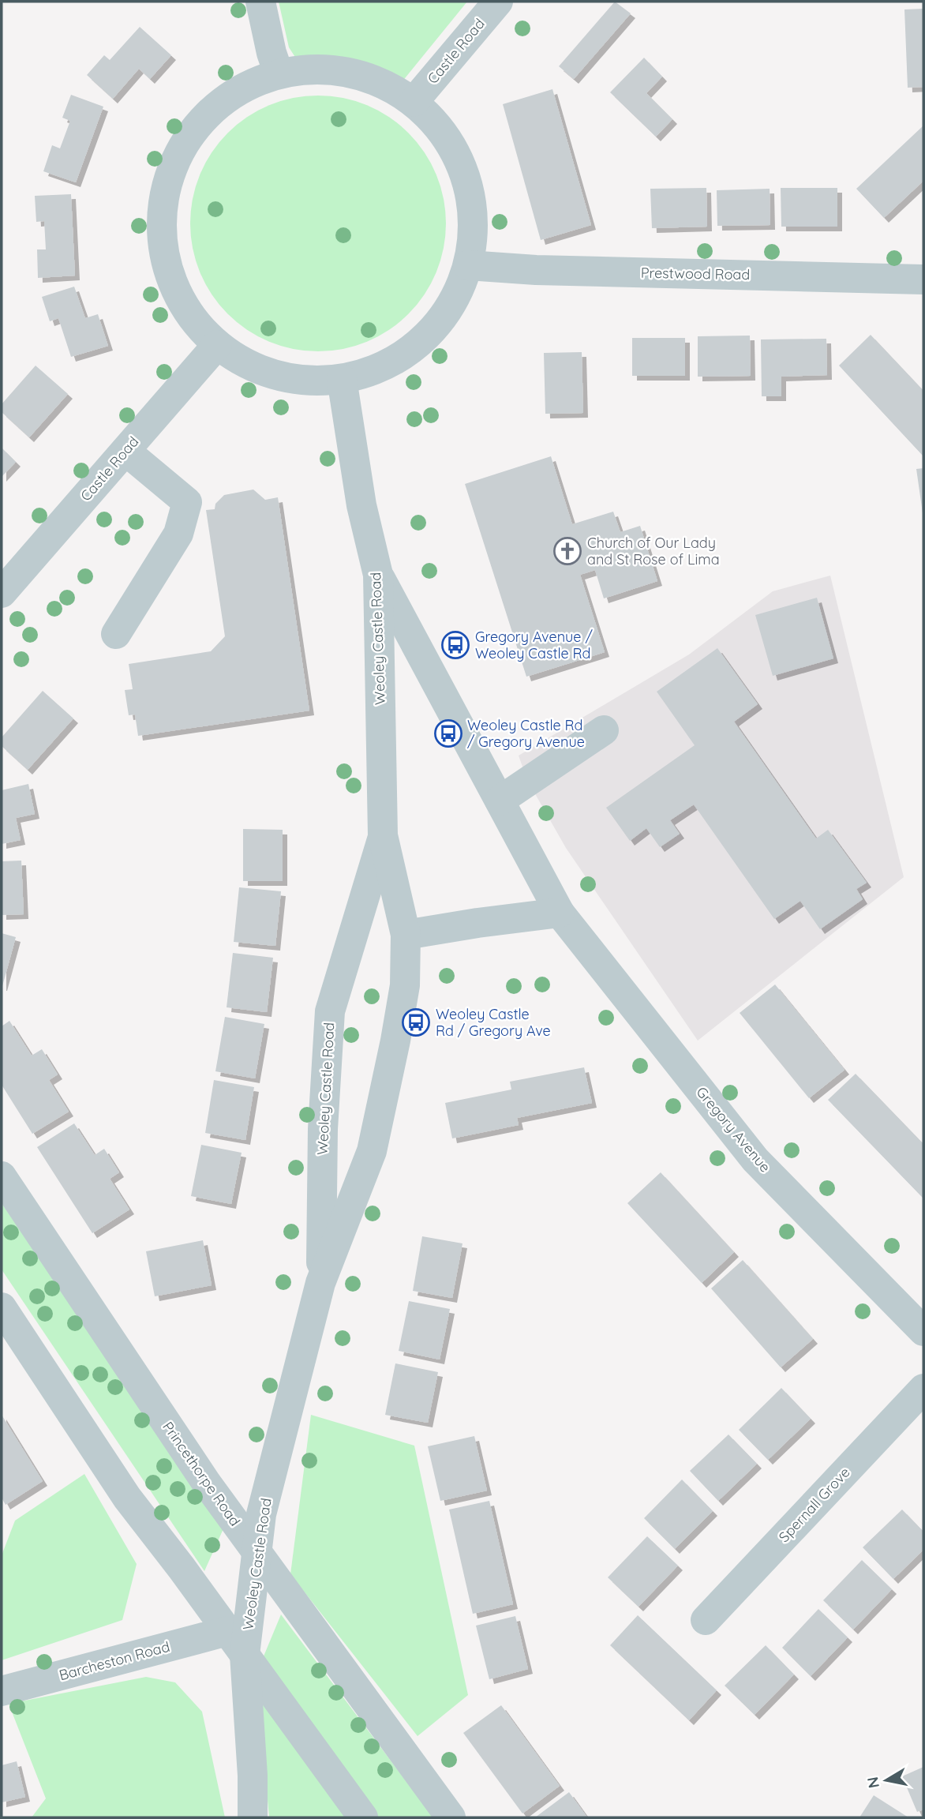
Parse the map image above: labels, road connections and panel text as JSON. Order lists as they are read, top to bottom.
{
  "streets": {
    "street": [
      "Castle Road",
      "Prestwood Road",
      "Weoley Castle Road",
      "Gregory Avenue",
      "Princethorpe Road",
      "Spernall Grove",
      "Barcheston Road"
    ]
  },
  "crossings": [
    ["Weoley Castle Road", "Gregory Avenue"],
    ["Weoley Castle Road", "Princethorpe Road"]
  ],
  "places": {
    "church": ["Church of Our Lady and St Rose of Lima"],
    "bus stop": ["Gregory Avenue / Weoley Castle Rd", "Weoley Castle Rd / Gregory Avenue", "Weoley Castle Rd / Gregory Ave"]
  },
  "north": "left"
}
